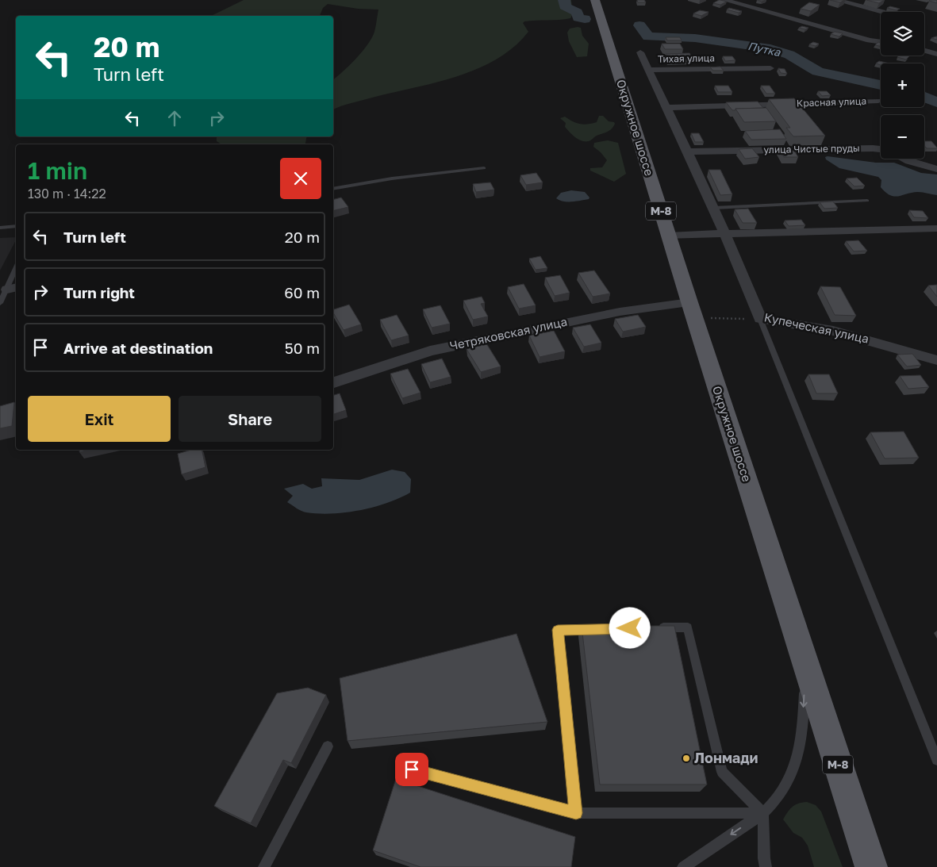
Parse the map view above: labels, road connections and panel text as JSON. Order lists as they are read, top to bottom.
{
  "streets": {
    "main road": ["Окружное шоссе", "М-8"],
    "street": [
      "Тихая улица",
      "Красная улица",
      "улица Чистые пруды",
      "Купеческая улица",
      "Четряковская улица"
    ]
  },
  "crossings": [
    ["Тихая улица", "Купеческая улица"],
    ["Красная улица", "Купеческая улица"],
    ["Окружное шоссе", "Четряковская улица"],
    ["улица Чистые пруды", "Купеческая улица"]
  ],
  "water": ["Путка"],
  "places": ["Лонмади"],
  "page": {
    "map_buttons": ["+", "−"],
    "turn": ["20 m", "Turn left"],
    "heading": ["1 min", "130 m · 14:22"],
    "list": [
      {
        "name": "Turn left",
        "value": "20 m"
      },
      {
        "name": "Turn right",
        "value": "60 m"
      },
      {
        "name": "Arrive at destination",
        "value": "50 m"
      }
    ],
    "buttons": ["Exit", "Share"]
  }
}
